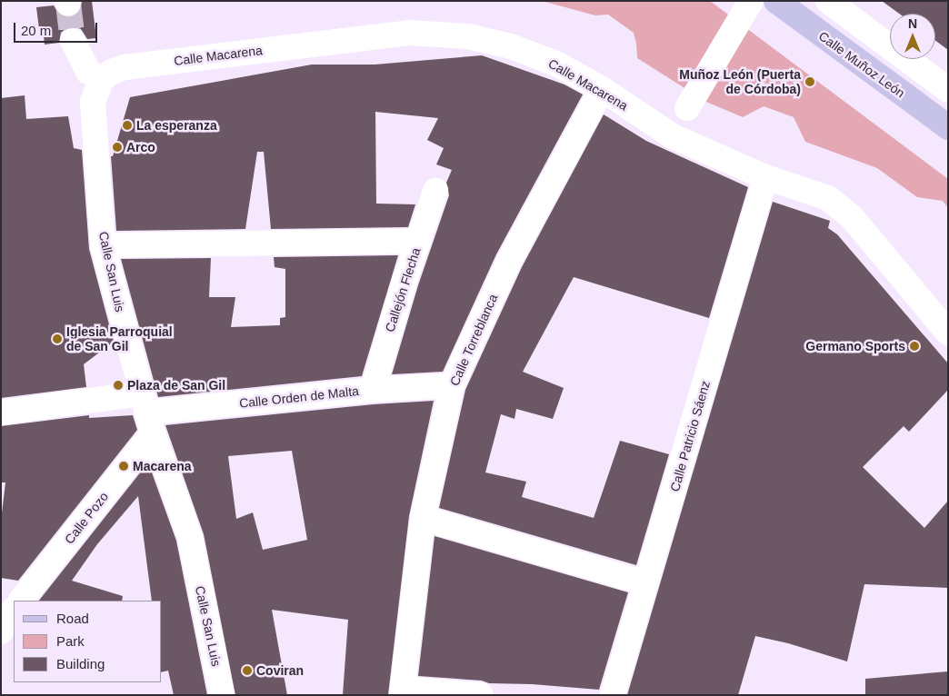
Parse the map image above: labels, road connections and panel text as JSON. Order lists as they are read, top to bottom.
{
  "streets": {
    "main road": ["Calle Muñoz León"],
    "street": [
      "Calle Macarena",
      "Calle San Luis",
      "Callejón Flecha",
      "Calle Torreblanca",
      "Calle Orden de Malta",
      "Calle Patricio Sáenz",
      "Calle Pozo"
    ]
  },
  "crossings": [
    ["Calle Macarena", "Calle San Luis"],
    ["Calle Macarena", "Calle Torreblanca"],
    ["Calle Macarena", "Calle Patricio Sáenz"],
    ["Calle San Luis", "Calle Orden de Malta"],
    ["Calle San Luis", "Calle Pozo"],
    ["Callejón Flecha", "Calle Orden de Malta"],
    ["Calle Torreblanca", "Calle Orden de Malta"],
    ["Calle Orden de Malta", "Calle Pozo"]
  ],
  "places": [
    "Muñoz León (Puerta de Córdoba)",
    "La esperanza",
    "Arco",
    "Iglesia Parroquial de San Gil",
    "Germano Sports",
    "Plaza de San Gil",
    "Macarena",
    "Coviran"
  ],
  "legend": ["Road", "Park", "Building"],
  "scale_bar": "20 m",
  "north": "top"
}
